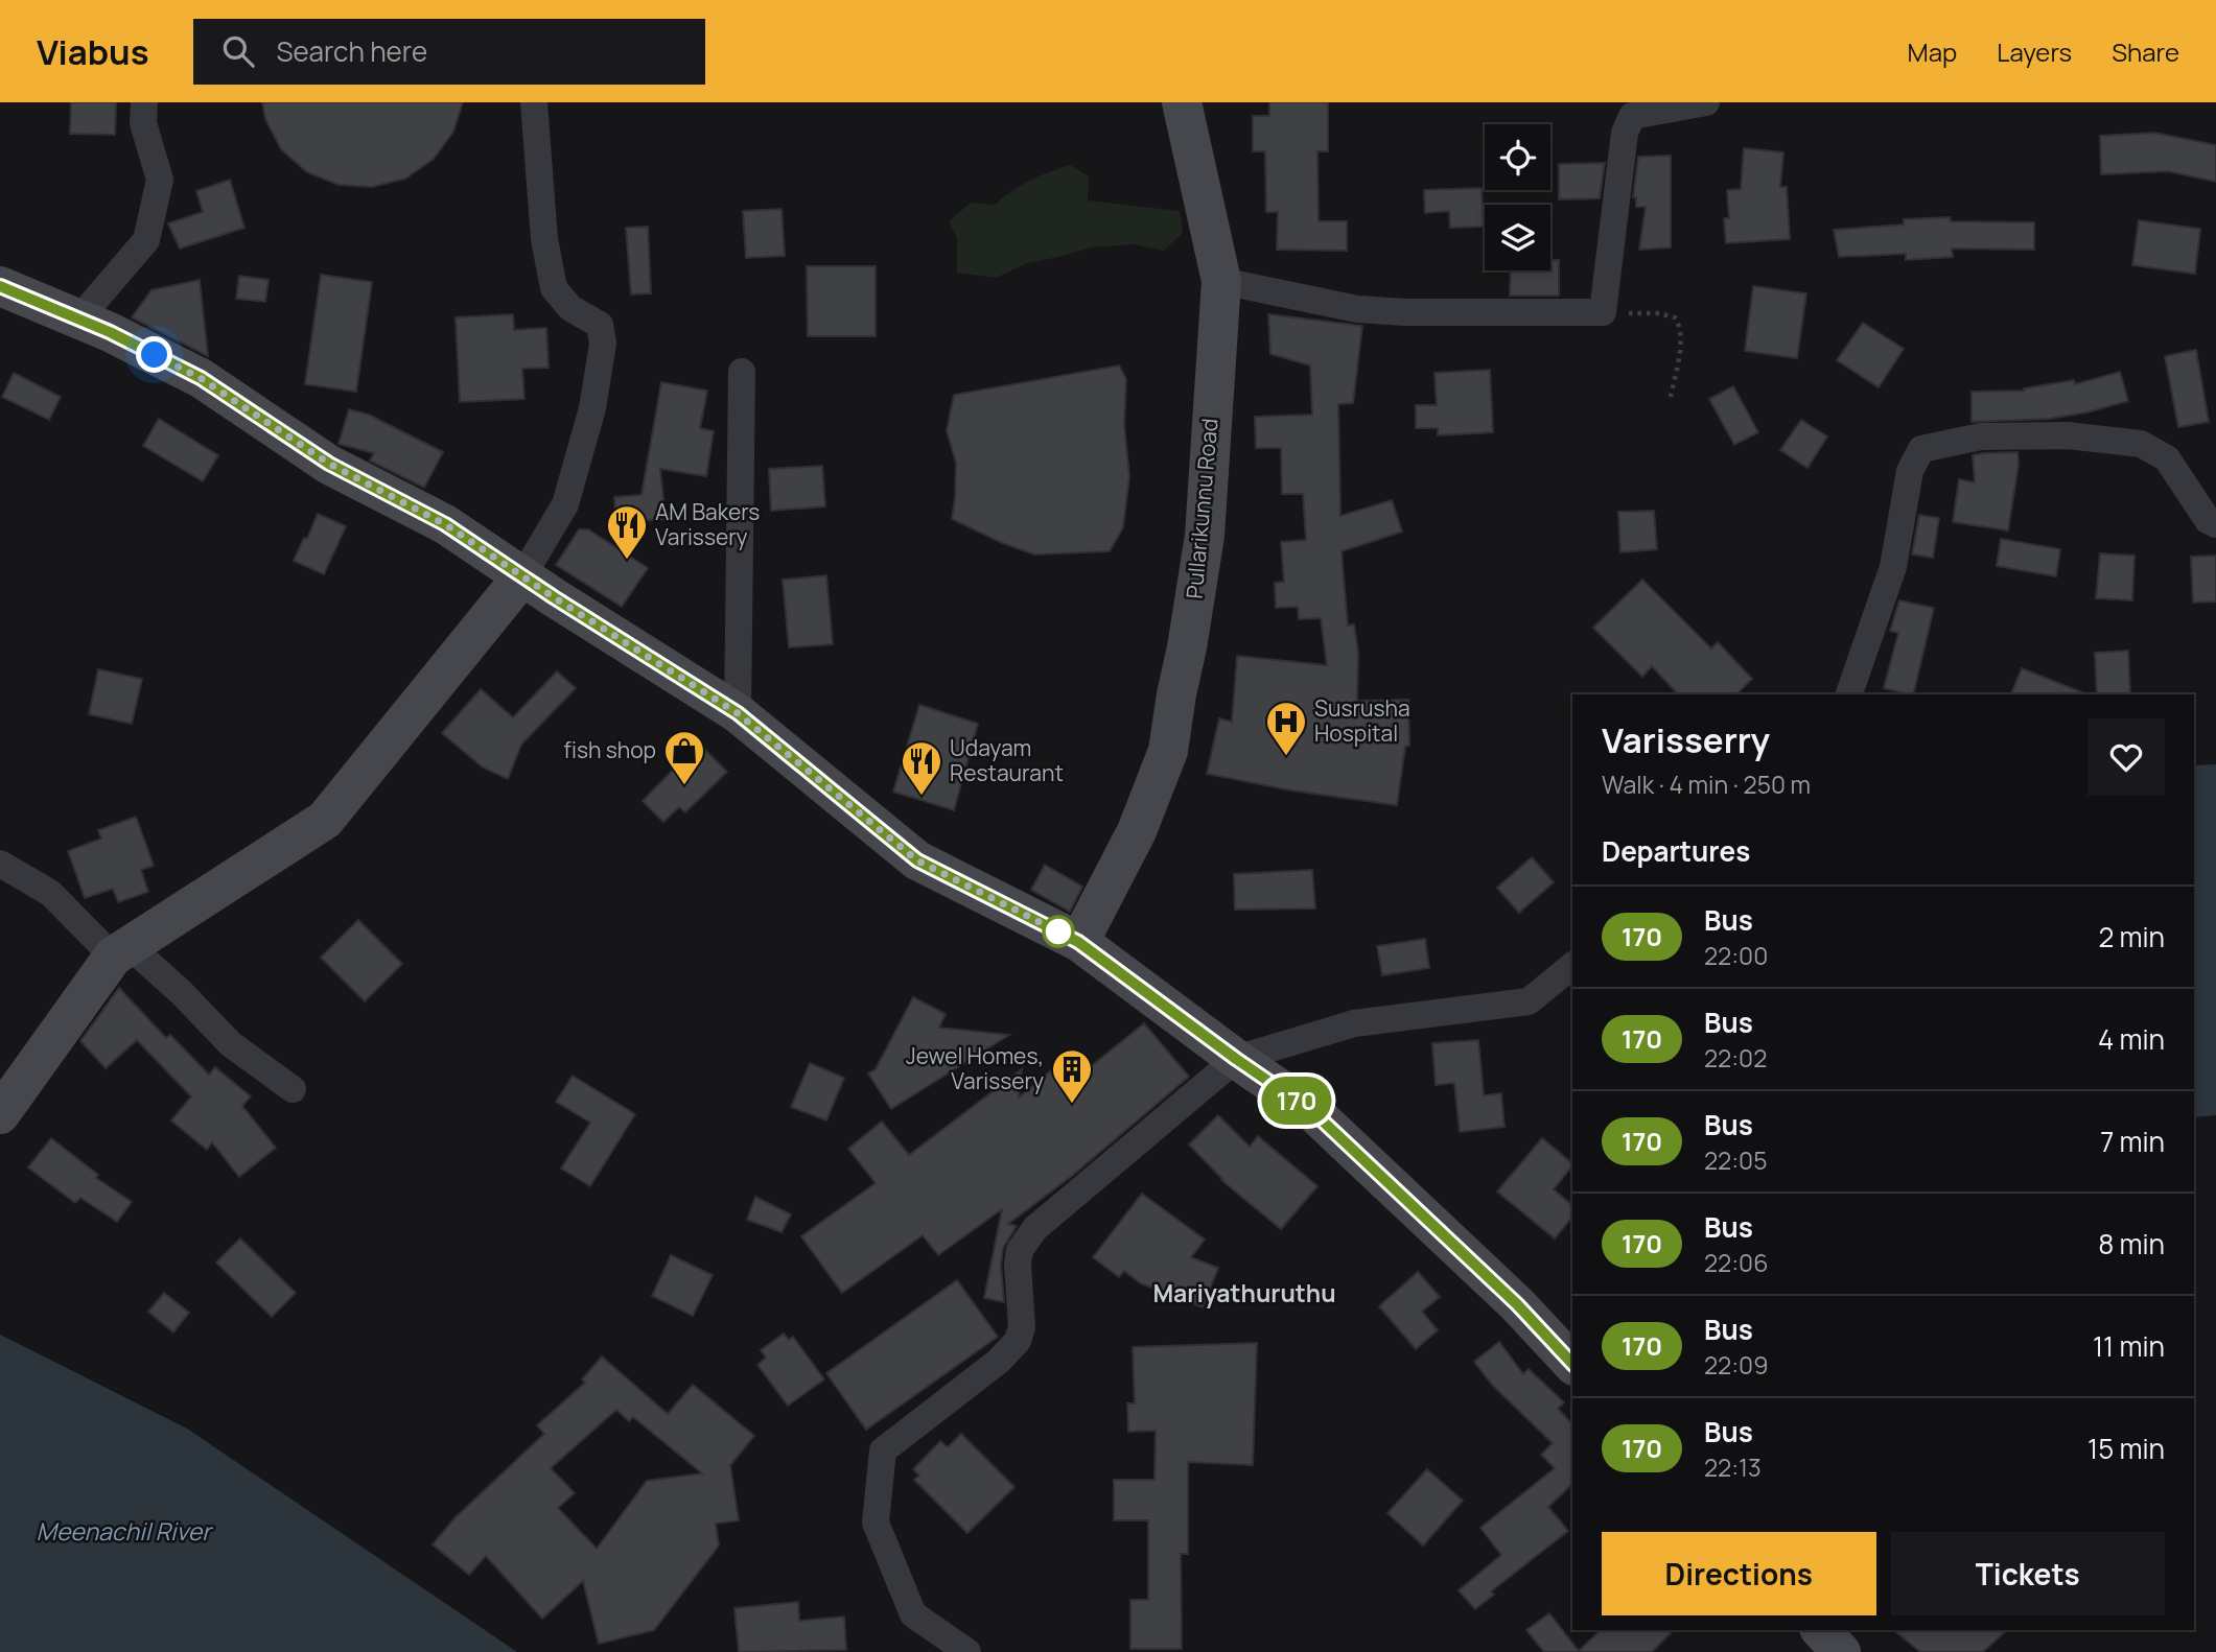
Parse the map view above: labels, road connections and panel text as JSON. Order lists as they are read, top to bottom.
{
  "streets": {
    "main road": ["Pullarikunnu Road"]
  },
  "districts": ["Mariyathuruthu"],
  "water": ["Meenachil River"],
  "places": {
    "restaurant": ["AM Bakers Varissery", "Udayam Restaurant"],
    "hospital": ["Susrusha Hospital"],
    "shop": ["fish shop"],
    "building": ["Jewel Homes, Varissery"]
  },
  "lines": ["bus line 170"],
  "page": {
    "header": "Viabus",
    "search": "Search here",
    "nav": ["Map", "Layers", "Share"],
    "on_map": "170",
    "heading": [
      ["Varisserry", "Walk · 4 min · 250 m"],
      "Departures"
    ],
    "list": [
      {
        "mark": "170",
        "name": "Bus",
        "note": "22:00",
        "value": "2 min"
      },
      {
        "mark": "170",
        "name": "Bus",
        "note": "22:02",
        "value": "4 min"
      },
      {
        "mark": "170",
        "name": "Bus",
        "note": "22:05",
        "value": "7 min"
      },
      {
        "mark": "170",
        "name": "Bus",
        "note": "22:06",
        "value": "8 min"
      },
      {
        "mark": "170",
        "name": "Bus",
        "note": "22:09",
        "value": "11 min"
      },
      {
        "mark": "170",
        "name": "Bus",
        "note": "22:13",
        "value": "15 min"
      }
    ],
    "buttons": ["Directions", "Tickets"]
  }
}
